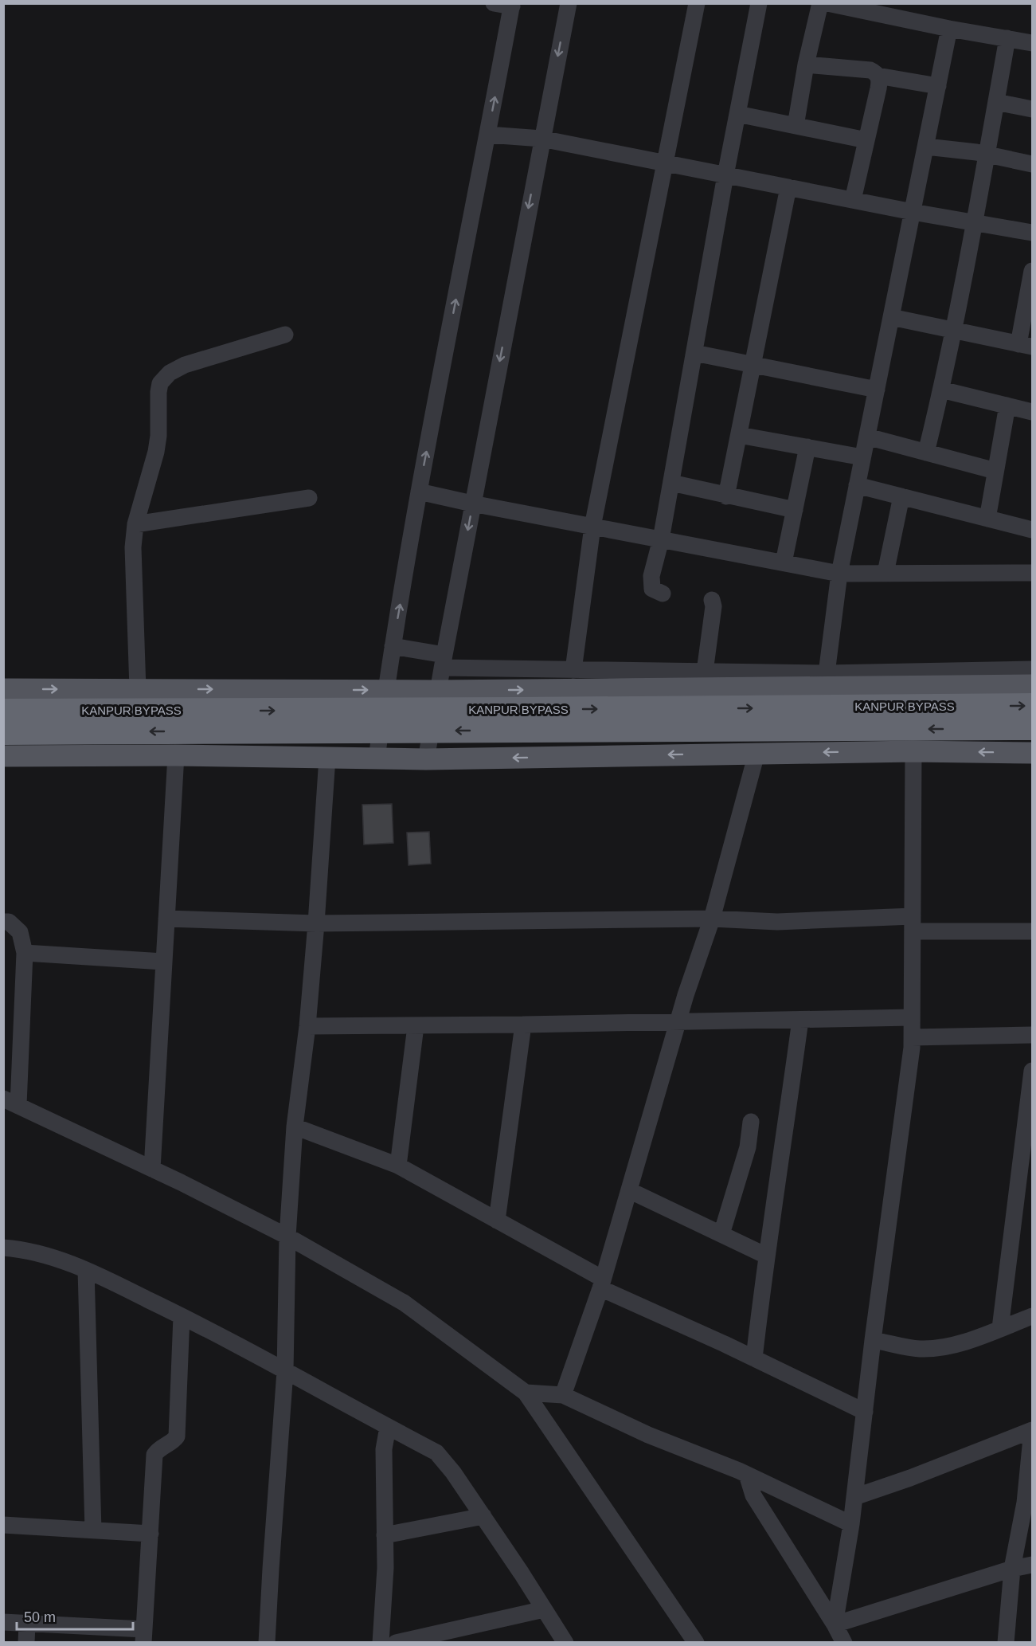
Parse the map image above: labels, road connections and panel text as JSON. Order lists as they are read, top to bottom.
{
  "streets": {
    "highway": ["KANPUR BYPASS"]
  },
  "scale_bar": "50 m"
}
